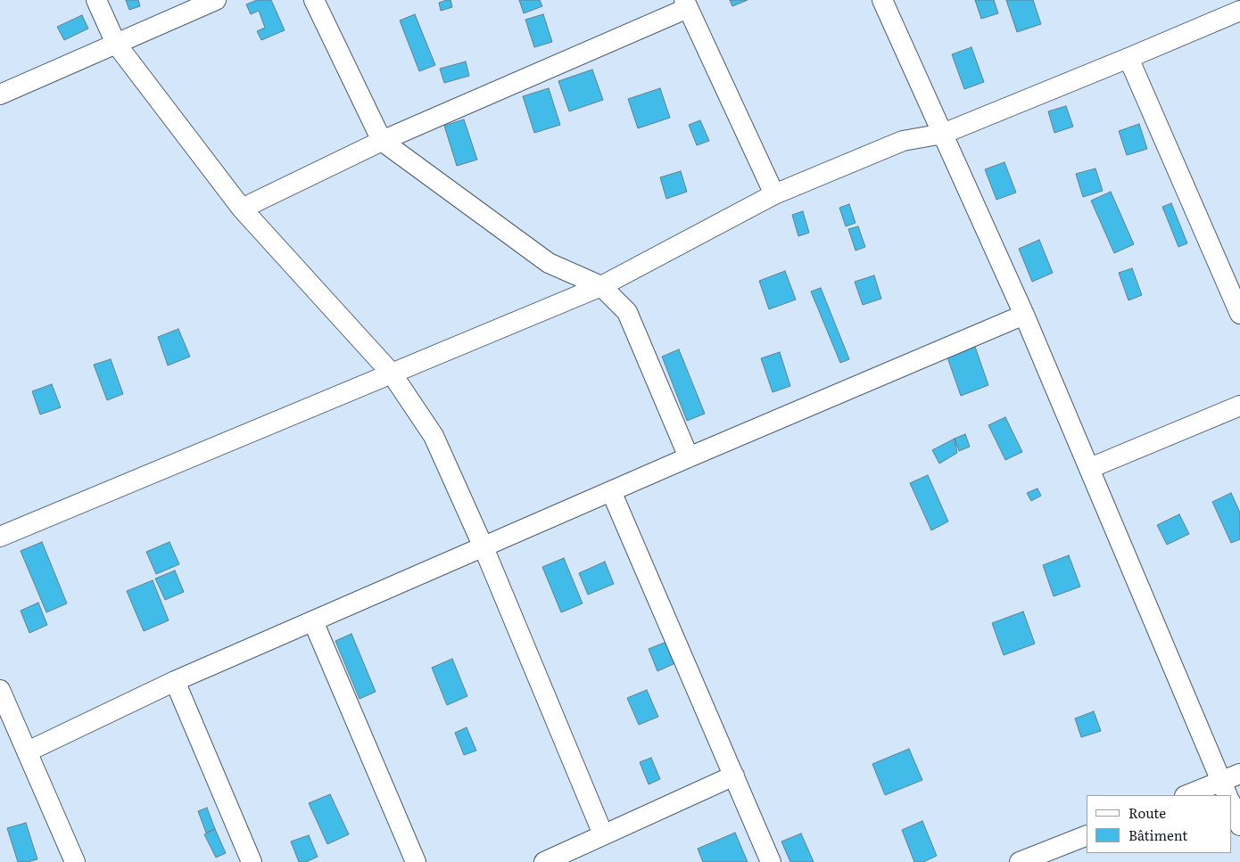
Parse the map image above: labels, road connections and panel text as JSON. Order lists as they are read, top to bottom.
{
  "legend": ["Route", "Bâtiment"]
}
